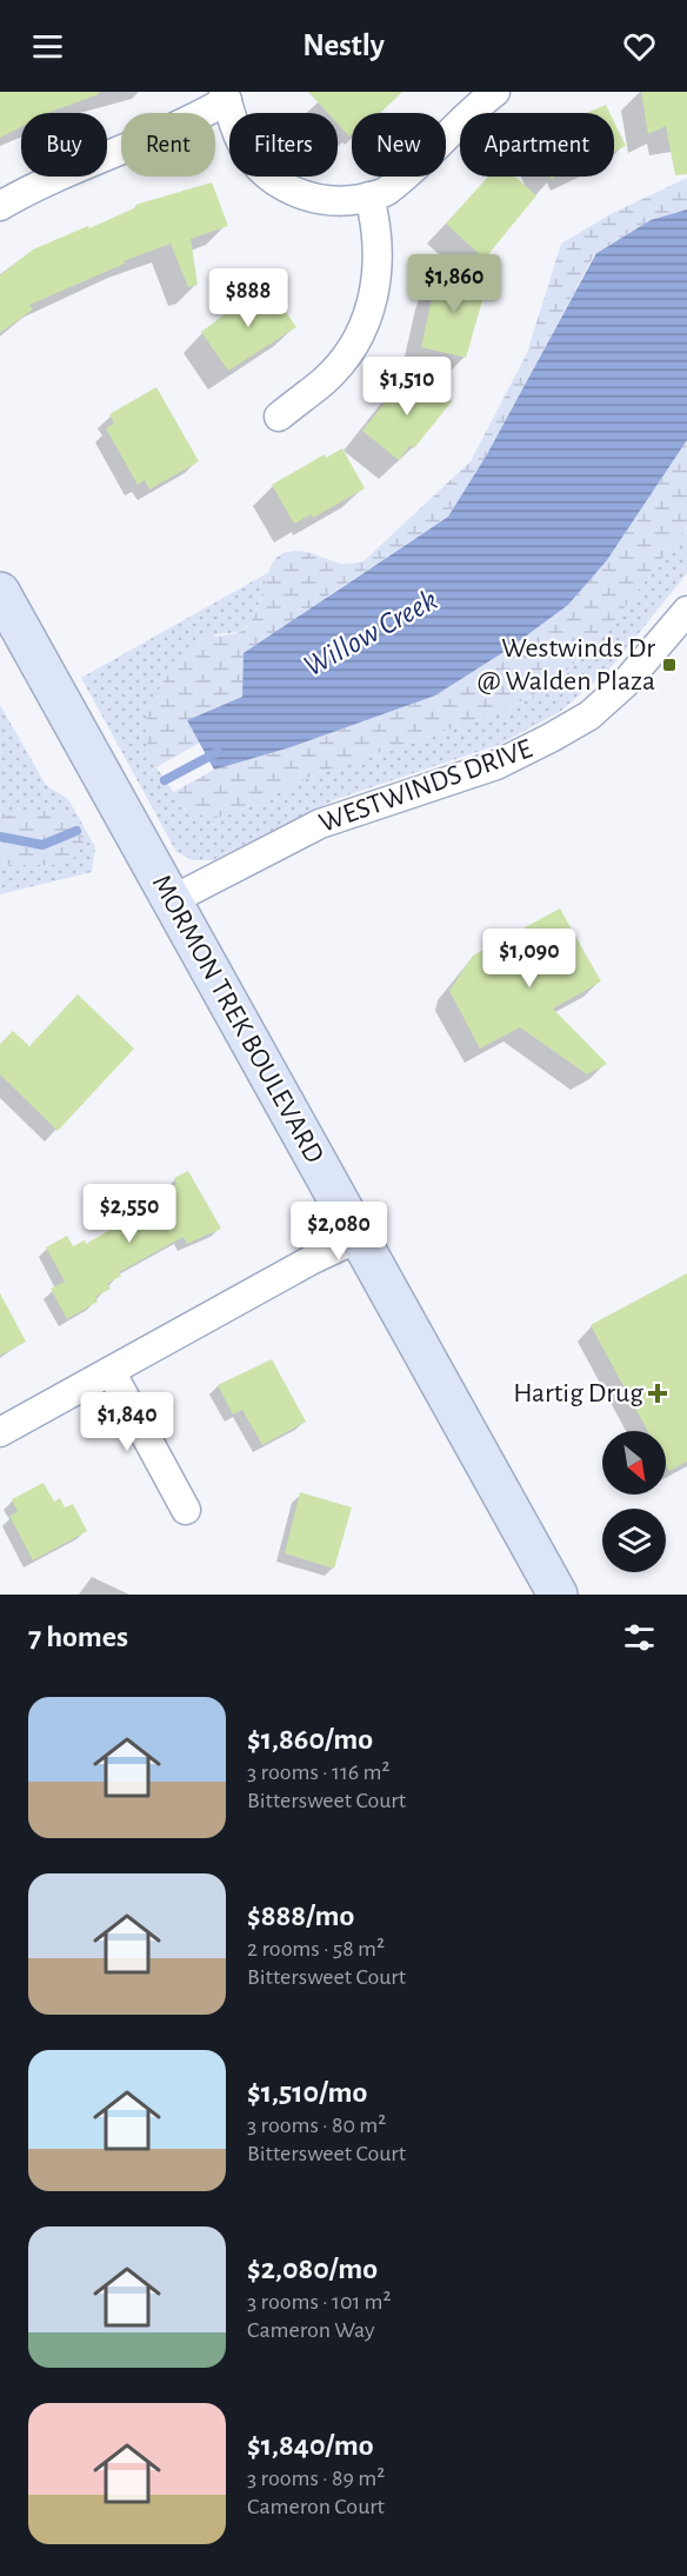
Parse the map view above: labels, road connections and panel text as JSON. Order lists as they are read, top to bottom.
{
  "streets": {
    "main road": ["MORMON TREK BOULEVARD"],
    "street": ["WESTWINDS DRIVE"]
  },
  "crossings": [
    ["WESTWINDS DRIVE", "MORMON TREK BOULEVARD"]
  ],
  "water": ["Willow Creek"],
  "places": {
    "transit": ["Westwinds Dr @ Walden Plaza"],
    "health": ["Hartig Drug"]
  },
  "north": "bottom right",
  "page": {
    "header": "Nestly",
    "chip": [
      "Buy",
      "Rent",
      "Filters",
      "New",
      "Apartment"
    ],
    "price": [
      "$1,860",
      "$888",
      "$1,510",
      "$1,090",
      "$2,550",
      "$2,080",
      "$1,840"
    ],
    "heading": "7 homes",
    "list": [
      {
        "name": "$1,860/mo",
        "note": "3 rooms · 116 m² · Bittersweet Court"
      },
      {
        "name": "$888/mo",
        "note": "2 rooms · 58 m² · Bittersweet Court"
      },
      {
        "name": "$1,510/mo",
        "note": "3 rooms · 80 m² · Bittersweet Court"
      },
      {
        "name": "$2,080/mo",
        "note": "3 rooms · 101 m² · Cameron Way"
      },
      {
        "name": "$1,840/mo",
        "note": "3 rooms · 89 m² · Cameron Court"
      }
    ]
  }
}
